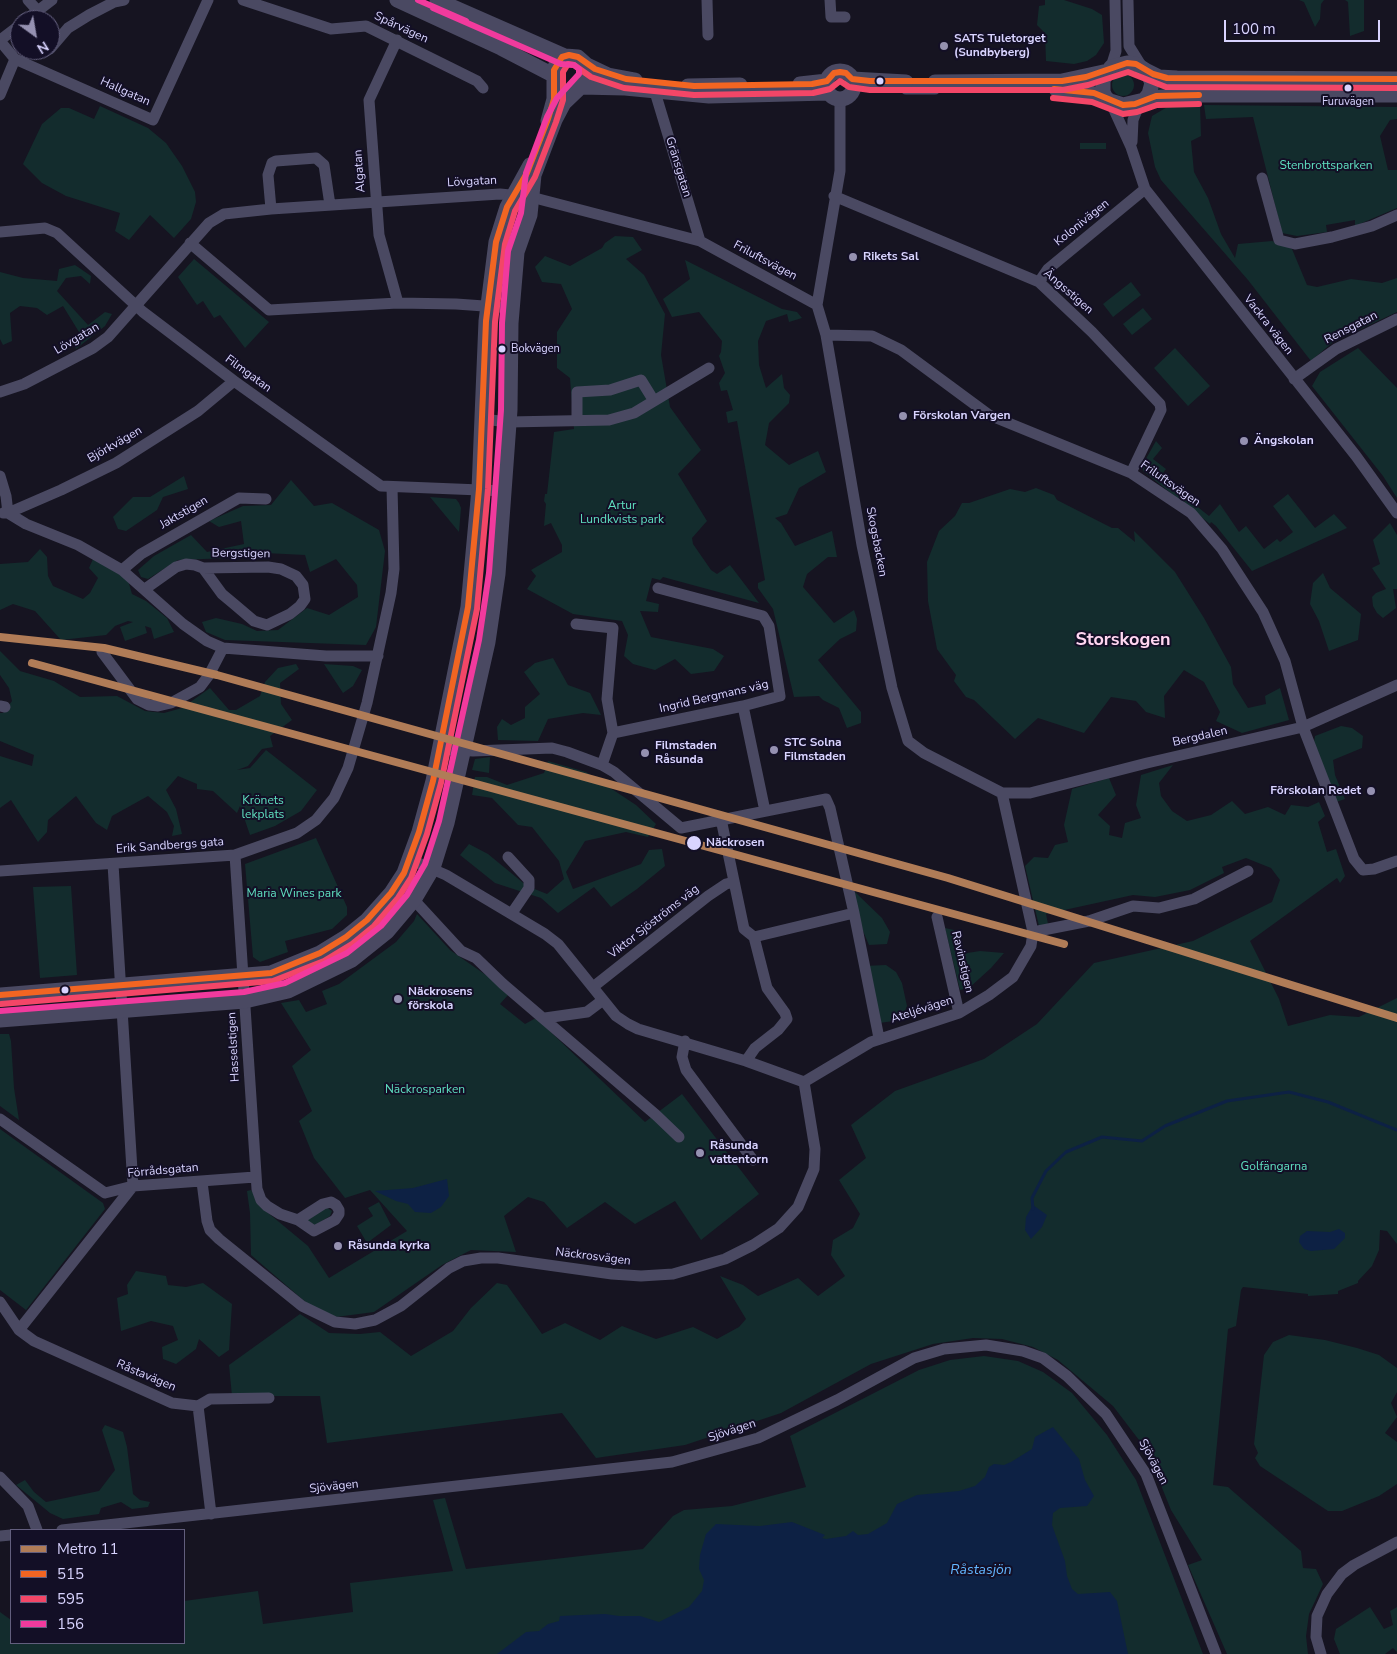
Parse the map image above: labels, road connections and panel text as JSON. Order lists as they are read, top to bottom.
{
  "streets": {
    "street": [
      "Spårvägen",
      "Hallgatan",
      "Gränsgatan",
      "Algatan",
      "Lövgatan",
      "Kolonivägen",
      "Friluftsvägen",
      "Ängsstigen",
      "Vackra vägen",
      "Rensgatan",
      "Filmgatan",
      "Björkvägen",
      "Jaktstigen",
      "Skogsbacken",
      "Bergstigen",
      "Ingrid Bergmans väg",
      "Bergdalen",
      "Erik Sandbergs gata",
      "Viktor Sjöströms väg",
      "Ravinstigen",
      "Ateljévägen",
      "Hasselstigen",
      "Förrådsgatan",
      "Näckrosvägen",
      "Råstavägen",
      "Sjövägen"
    ]
  },
  "crossings": [
    ["Spårvägen", "Algatan"],
    ["Gränsgatan", "Lövgatan"],
    ["Gränsgatan", "Friluftsvägen"],
    ["Algatan", "Lövgatan"],
    ["Lövgatan", "Friluftsvägen"],
    ["Lövgatan", "Filmgatan"],
    ["Kolonivägen", "Ängsstigen"],
    ["Kolonivägen", "Vackra vägen"],
    ["Friluftsvägen", "Ängsstigen"],
    ["Friluftsvägen", "Skogsbacken"],
    ["Friluftsvägen", "Bergdalen"],
    ["Ängsstigen", "Skogsbacken"],
    ["Vackra vägen", "Rensgatan"],
    ["Filmgatan", "Björkvägen"],
    ["Filmgatan", "Erik Sandbergs gata"],
    ["Skogsbacken", "Bergdalen"],
    ["Erik Sandbergs gata", "Hasselstigen"],
    ["Ravinstigen", "Ateljévägen"],
    ["Ateljévägen", "Näckrosvägen"],
    ["Hasselstigen", "Förrådsgatan"],
    ["Förrådsgatan", "Näckrosvägen"]
  ],
  "districts": ["Storskogen"],
  "water": ["Råstasjön"],
  "parks": [
    "Stenbrottsparken",
    "Artur Lundkvists park",
    "Krönets lekplats",
    "Maria Wines park",
    "Näckrosparken",
    "Golfängarna"
  ],
  "places": [
    "SATS Tuletorget (Sundbyberg)",
    "Furuvägen",
    "Rikets Sal",
    "Bokvägen",
    "Förskolan Vargen",
    "Ängskolan",
    "STC Solna Filmstaden",
    "Filmstaden Råsunda",
    "Förskolan Redet",
    "Näckrosen",
    "Näckrosens förskola",
    "Råsunda vattentorn",
    "Råsunda kyrka"
  ],
  "lines": [
    "transit line 156",
    "transit line 515",
    "transit line 595",
    "metro line 11"
  ],
  "legend": [
    "Metro 11",
    "515",
    "595",
    "156"
  ],
  "scale_bar": "100 m",
  "north": "bottom right"
}
